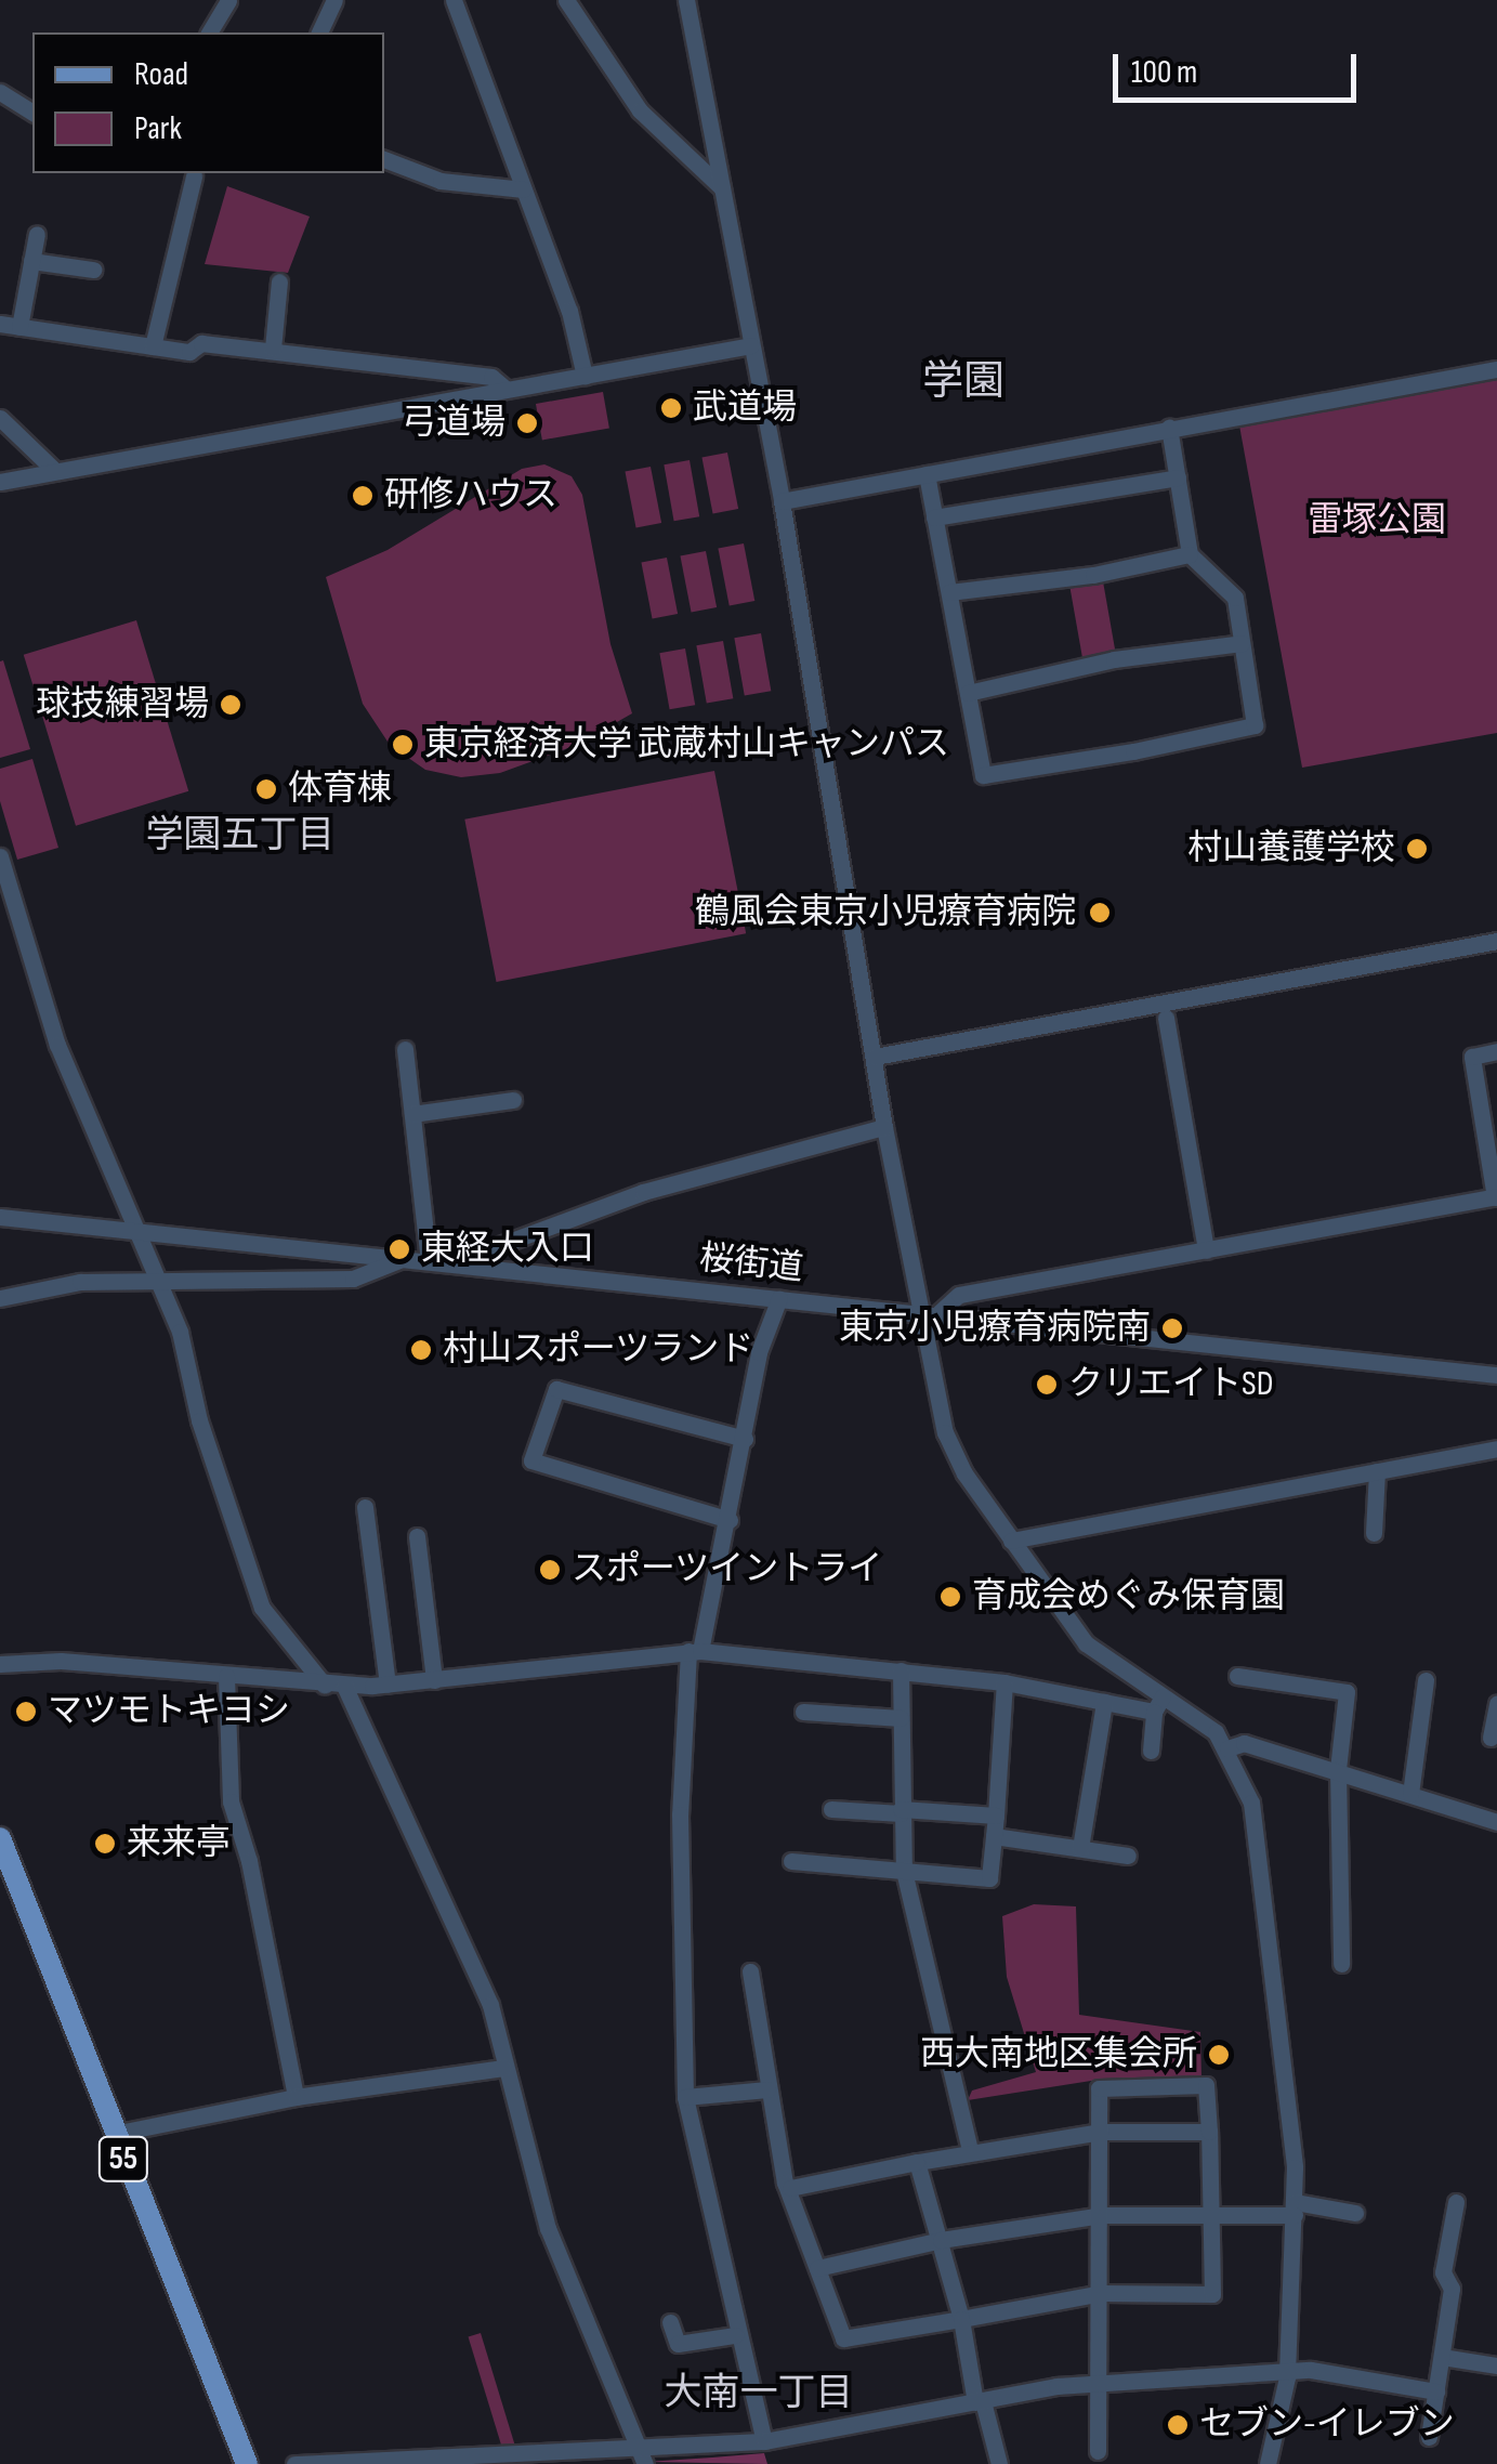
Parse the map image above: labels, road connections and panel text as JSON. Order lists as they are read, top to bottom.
{
  "streets": {
    "main road": ["55"],
    "street": ["桜街道"]
  },
  "districts": ["学園", "学園五丁目", "大南一丁目"],
  "parks": ["雷塚公園"],
  "places": [
    "武道場",
    "弓道場",
    "研修ハウス",
    "球技練習場",
    "東京経済大学 武蔵村山キャンパス",
    "体育棟",
    "村山養護学校",
    "鶴風会東京小児療育病院",
    "東経大入口",
    "東京小児療育病院南",
    "村山スポーツランド",
    "クリエイトSD",
    "スポーツイントライ",
    "育成会めぐみ保育園",
    "マツモトキヨシ",
    "来来亭",
    "西大南地区集会所",
    "セブン-イレブン"
  ],
  "legend": ["Road", "Park"],
  "scale_bar": "100 m"
}
